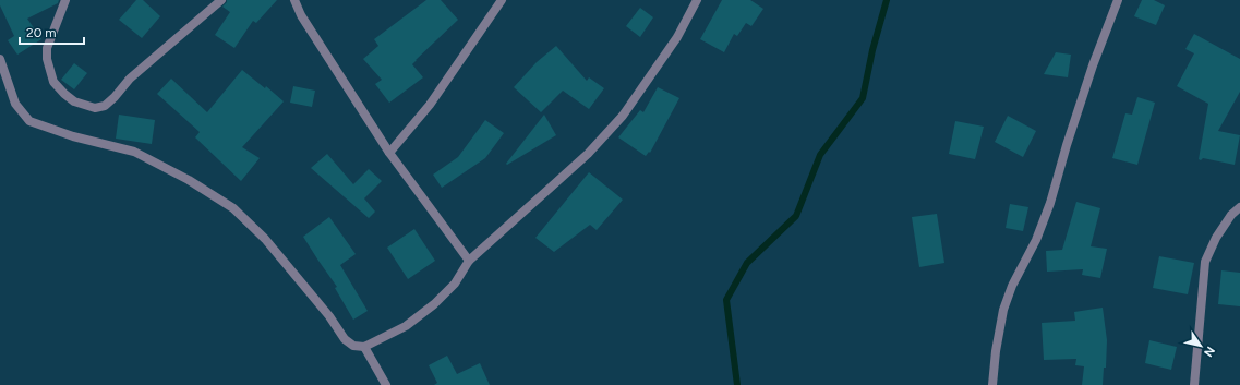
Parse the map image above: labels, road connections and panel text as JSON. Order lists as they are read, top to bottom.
{
  "scale_bar": "20 m",
  "north": "bottom right"
}
